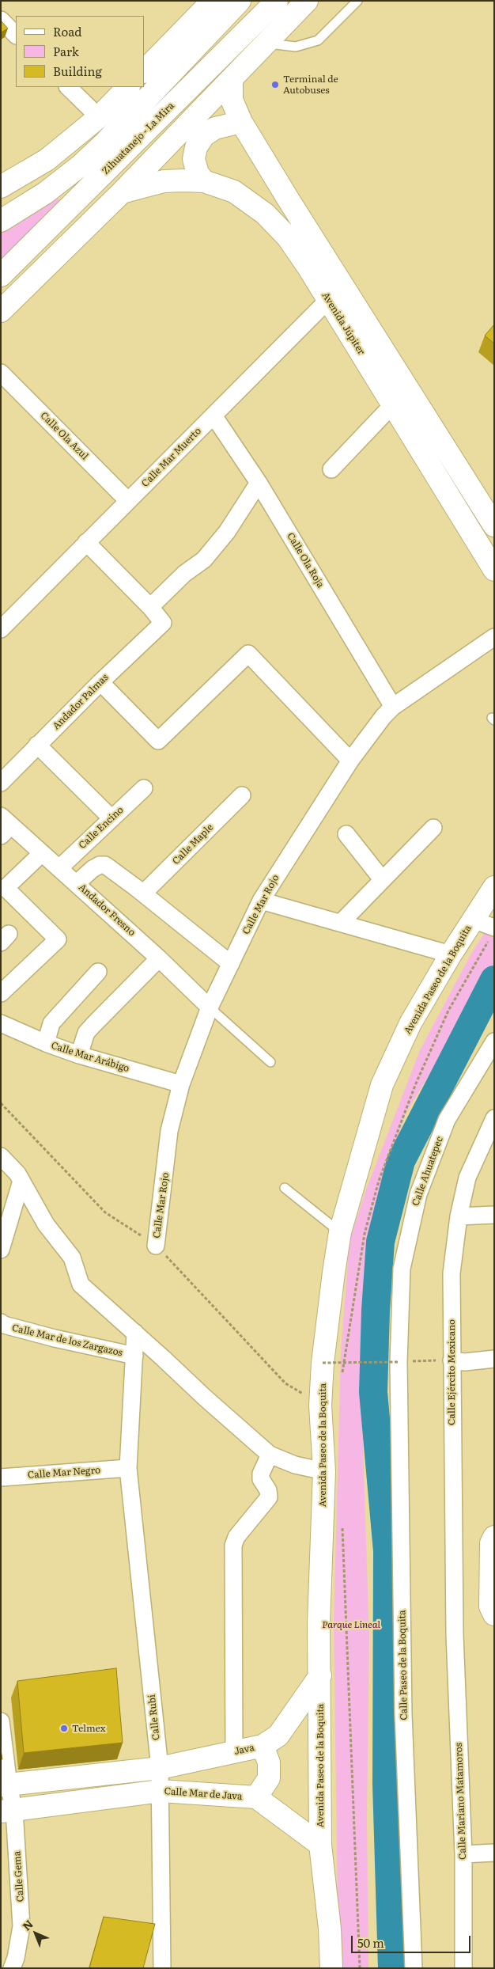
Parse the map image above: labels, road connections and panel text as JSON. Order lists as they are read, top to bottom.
{
  "streets": {
    "main road": [
      "Zihuatanejo - La Mira",
      "Avenida Júpiter",
      "Avenida Paseo de la Boquita",
      "Java",
      "Calle Mar de Java"
    ],
    "street": [
      "Calle Ola Azul",
      "Calle Mar Muerto",
      "Calle Ola Roja",
      "Andador Palmas",
      "Calle Encino",
      "Calle Maple",
      "Calle Mar Rojo",
      "Andador Fresno",
      "Calle Mar Arábigo",
      "Calle Ahuatepec",
      "Calle Mar de los Zargazos",
      "Calle Ejército Mexicano",
      "Calle Mar Negro",
      "Calle Paseo de la Boquita",
      "Calle Rubí",
      "Calle Mariano Matamoros",
      "Calle Gema"
    ]
  },
  "crossings": [
    ["Avenida Júpiter", "Calle Mar Muerto"],
    ["Calle Ola Azul", "Calle Mar Muerto"],
    ["Calle Mar Muerto", "Calle Ola Roja"],
    ["Calle Ola Roja", "Calle Mar Rojo"],
    ["Calle Encino", "Andador Fresno"],
    ["Calle Mar Rojo", "Andador Fresno"],
    ["Calle Mar Rojo", "Calle Mar Arábigo"],
    ["Avenida Paseo de la Boquita", "Java"],
    ["Avenida Paseo de la Boquita", "Calle Mar de Java"],
    ["Calle Ahuatepec", "Calle Paseo de la Boquita"],
    ["Calle Ejército Mexicano", "Calle Mariano Matamoros"],
    ["Calle Mar Negro", "Calle Rubí"],
    ["Calle Rubí", "Java"],
    ["Calle Rubí", "Calle Mar de Java"],
    ["Calle Mar de Java", "Calle Gema"]
  ],
  "parks": ["Parque Lineal"],
  "places": ["Terminal de Autobuses", "Telmex"],
  "legend": ["Road", "Park", "Building"],
  "scale_bar": "50 m",
  "north": "top left"
}
